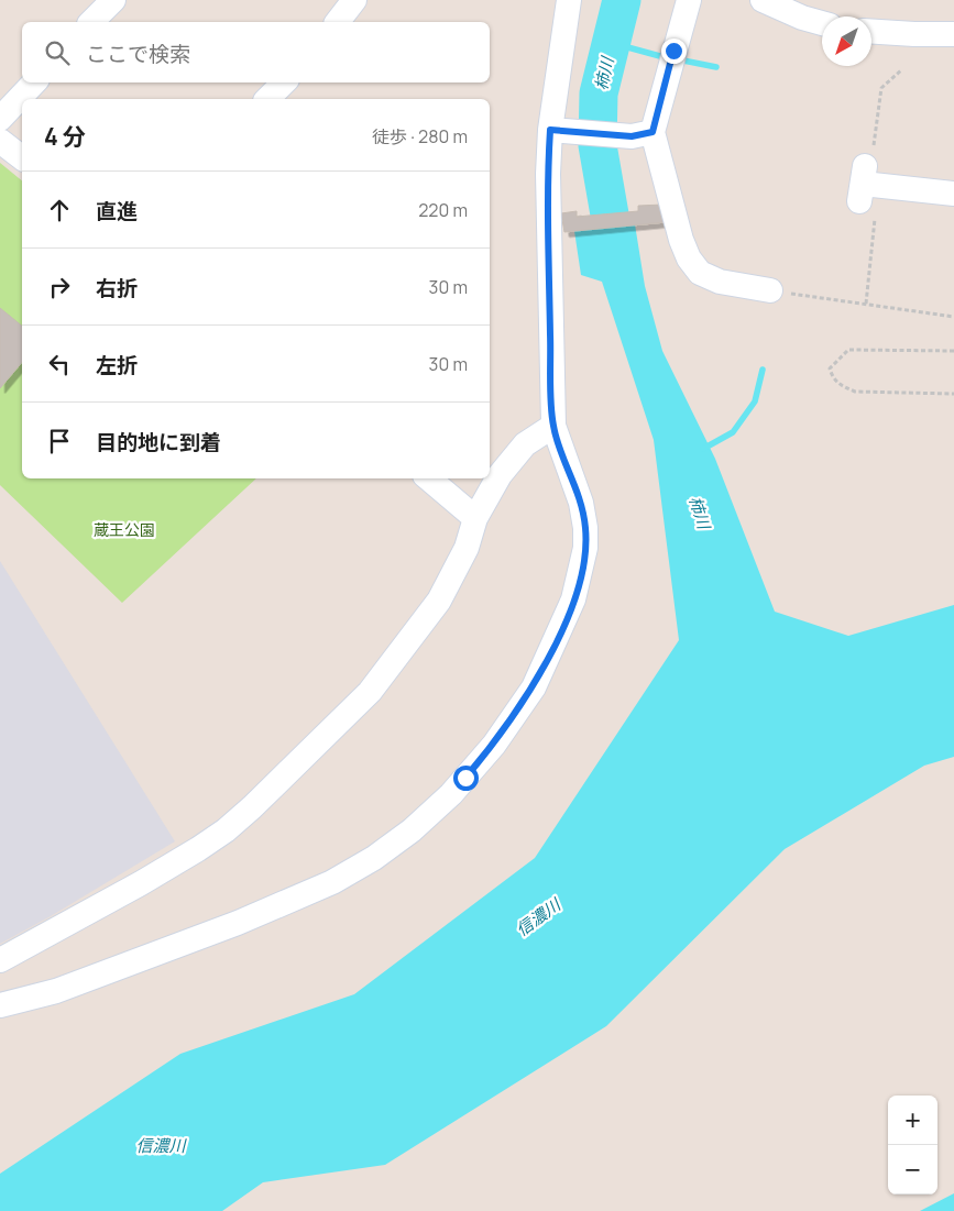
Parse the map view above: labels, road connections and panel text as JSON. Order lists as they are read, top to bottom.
{
  "water": ["柿川", "信濃川"],
  "parks": ["蔵王公園"],
  "north": "bottom left",
  "page": {
    "search": "ここで検索",
    "heading": ["4 分", "徒歩 · 280 m"],
    "list": [
      ["直進", "220 m"],
      ["右折", "30 m"],
      ["左折", "30 m"],
      "目的地に到着"
    ],
    "map_buttons": ["+", "−"]
  }
}
